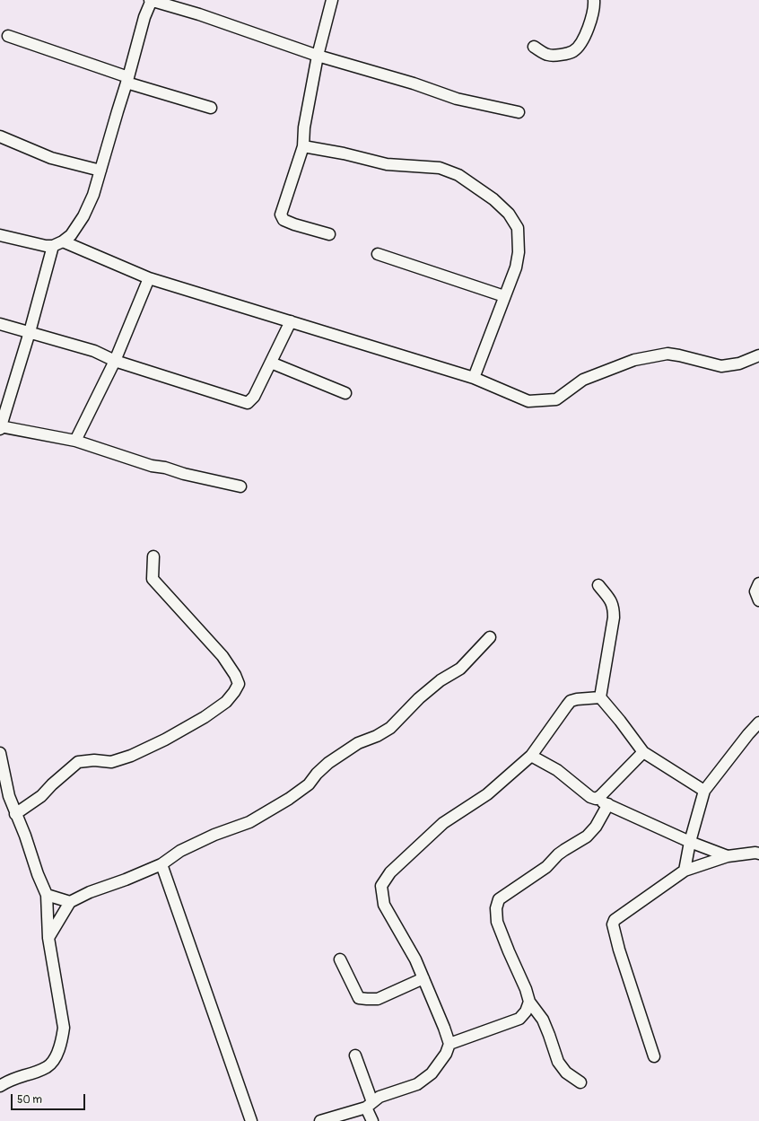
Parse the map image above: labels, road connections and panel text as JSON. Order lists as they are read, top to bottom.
{
  "scale_bar": "50 m"
}
